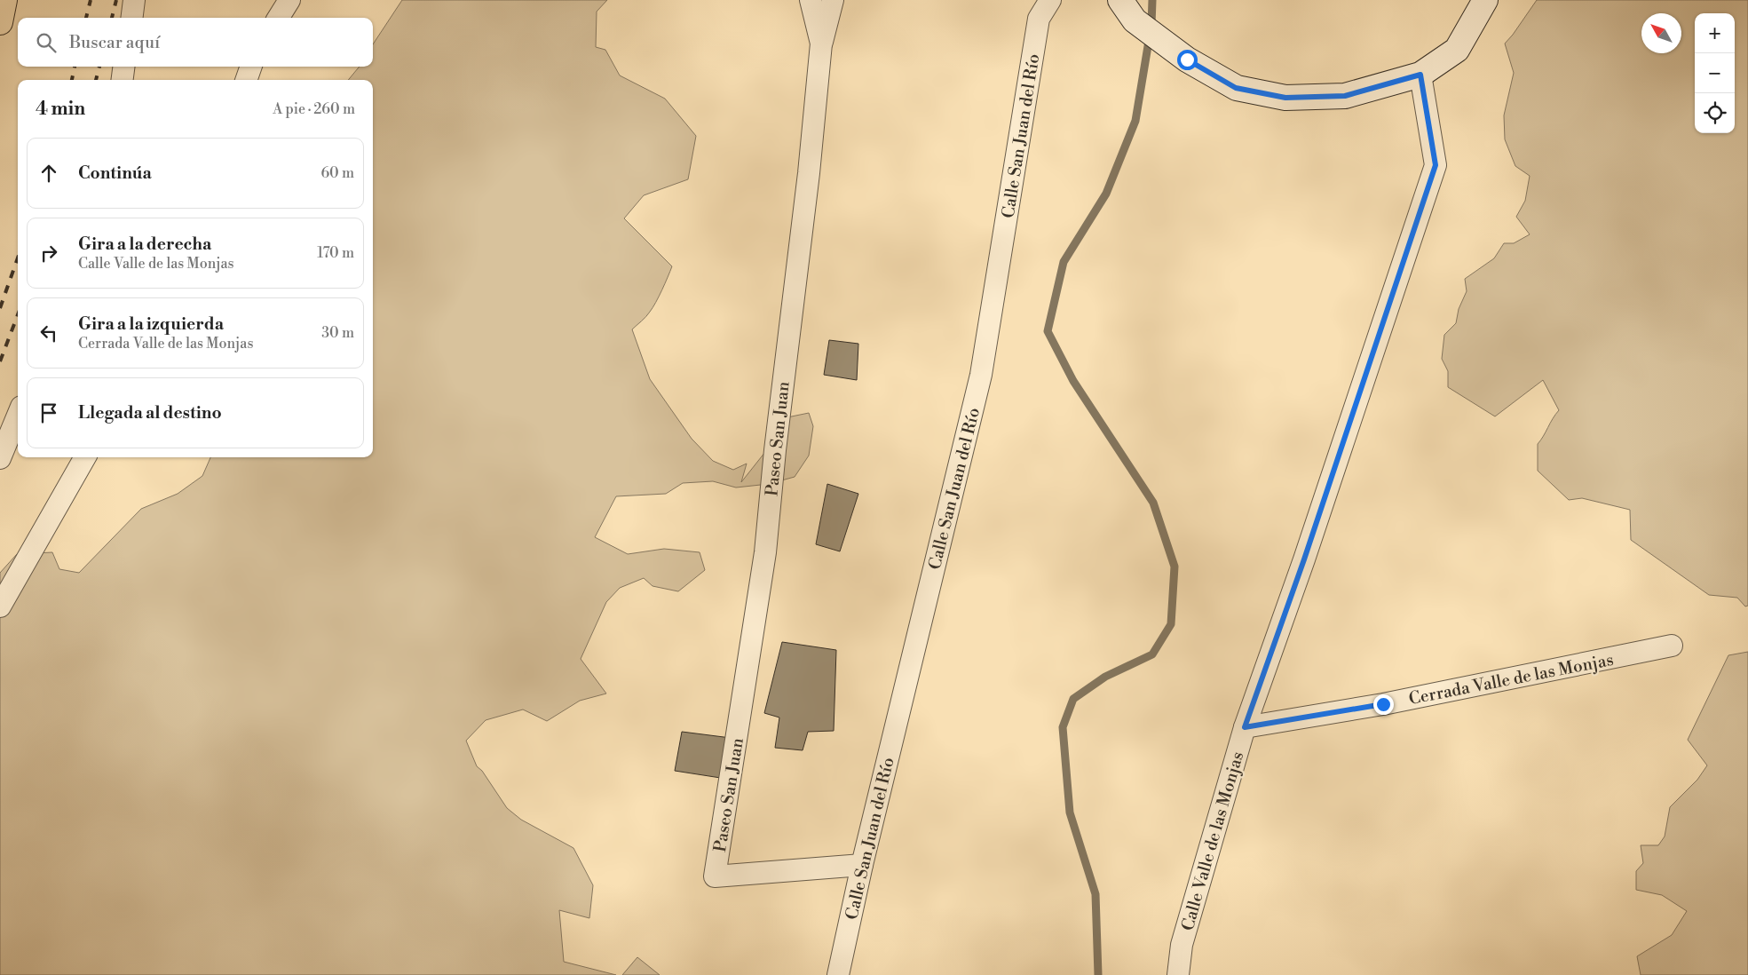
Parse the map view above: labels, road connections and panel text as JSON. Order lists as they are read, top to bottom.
{
  "streets": {
    "street": [
      "Calle San Juan del Río",
      "Paseo San Juan",
      "Cerrada Valle de las Monjas",
      "Calle Valle de las Monjas"
    ]
  },
  "crossings": [
    ["Calle San Juan del Río", "Paseo San Juan"],
    ["Cerrada Valle de las Monjas", "Calle Valle de las Monjas"]
  ],
  "north": "top left",
  "page": {
    "map_buttons": ["+", "−"],
    "search": "Buscar aquí",
    "heading": ["4 min", "A pie · 260 m"],
    "list": [
      ["Continúa", "60 m"],
      ["Gira a la derecha", "Calle Valle de las Monjas", "170 m"],
      ["Gira a la izquierda", "Cerrada Valle de las Monjas", "30 m"],
      "Llegada al destino"
    ]
  }
}
